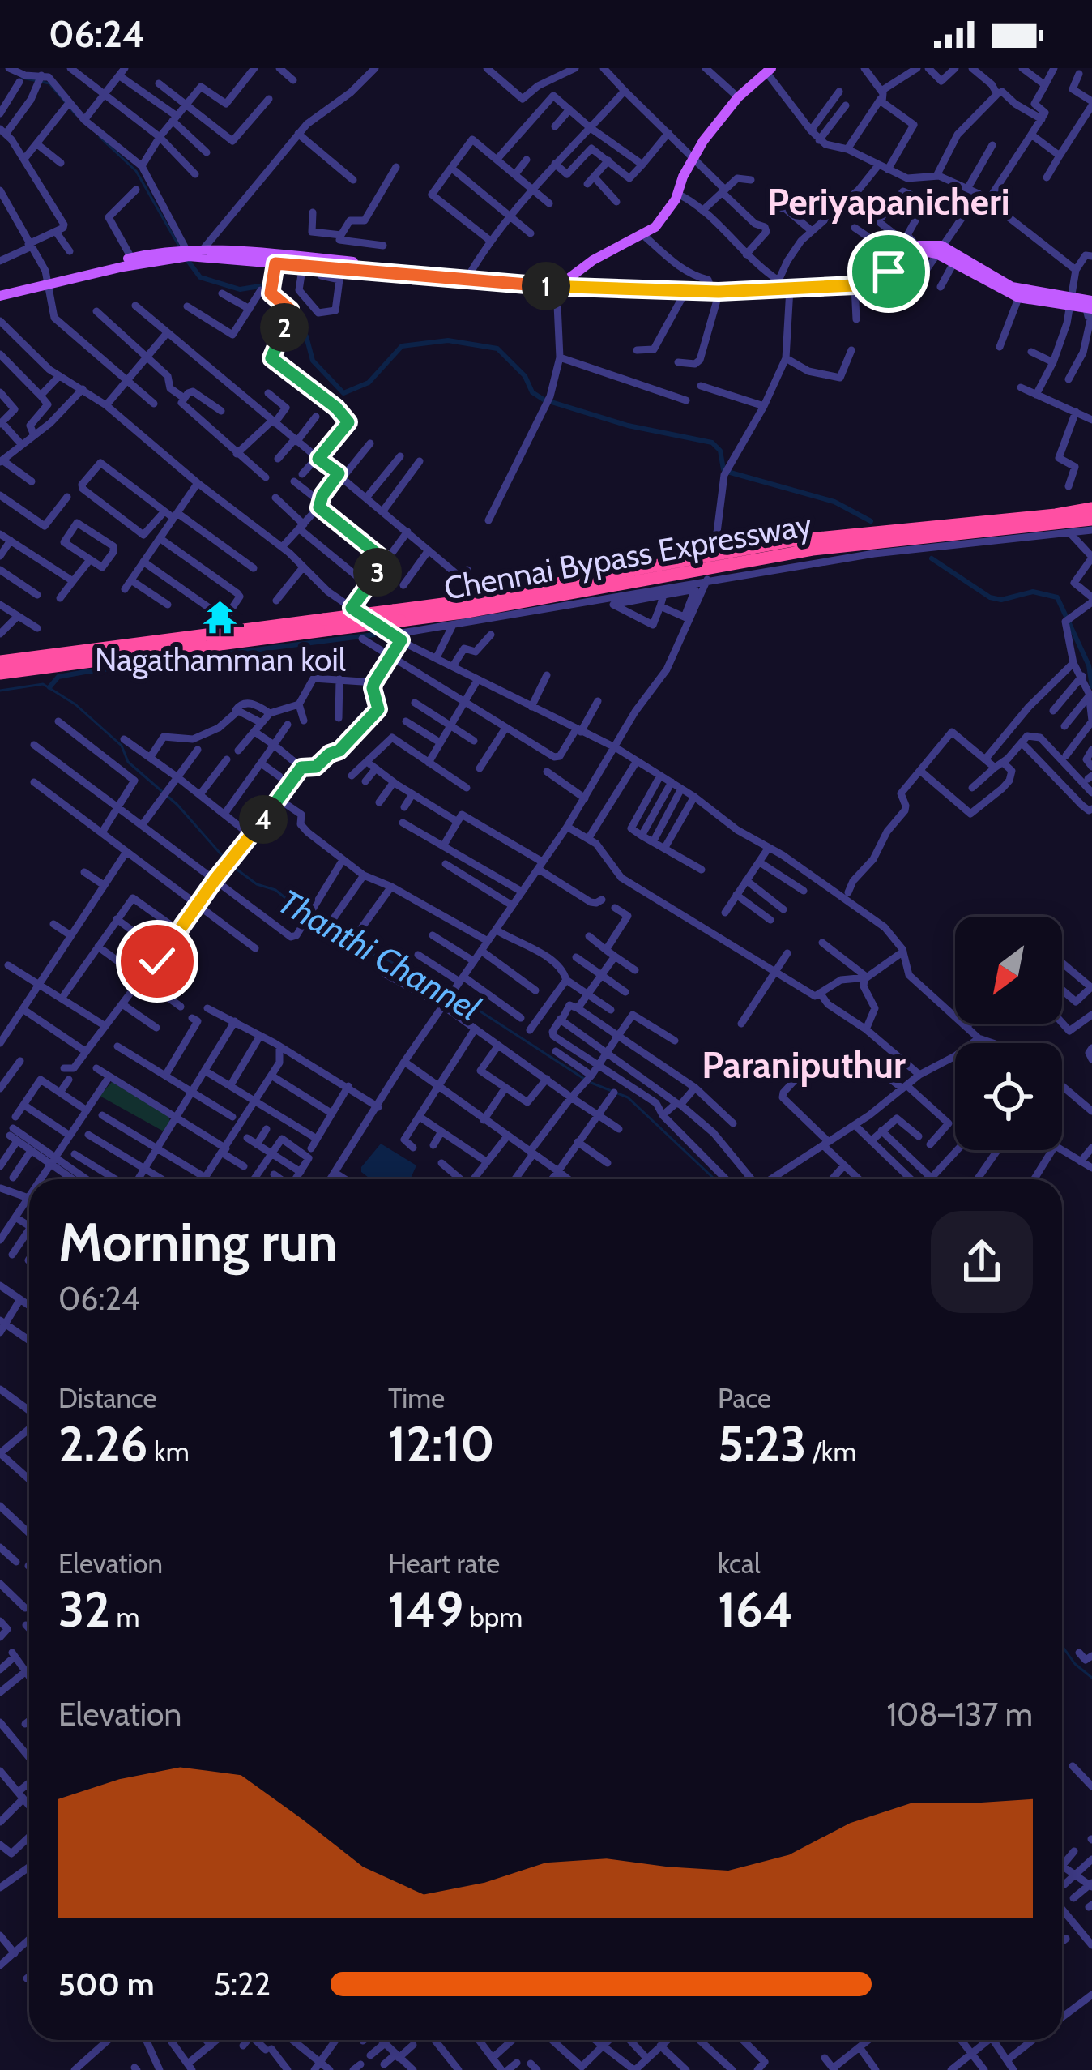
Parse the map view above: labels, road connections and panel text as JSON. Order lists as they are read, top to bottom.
{
  "streets": {
    "highway": ["Chennai Bypass Expressway"]
  },
  "districts": ["Periyapanicheri", "Paraniputhur"],
  "water": ["Thanthi Channel"],
  "places": {
    "temple": ["Nagathamman koil"]
  },
  "north": "bottom left",
  "page": {
    "status": "06:24",
    "pins": [
      "1",
      "2",
      "3",
      "4"
    ],
    "heading": ["Morning run", "06:24"],
    "stats": [
      ["Distance", "2.26 km"],
      ["Time", "12:10"],
      ["Pace", "5:23 /km"],
      ["Elevation", "32 m"],
      ["Heart rate", "149 bpm"],
      ["kcal", "164"]
    ],
    "chart": ["Elevation", "108–137 m"],
    "list": [
      {
        "name": "500 m",
        "note": "5:22"
      }
    ]
  }
}
